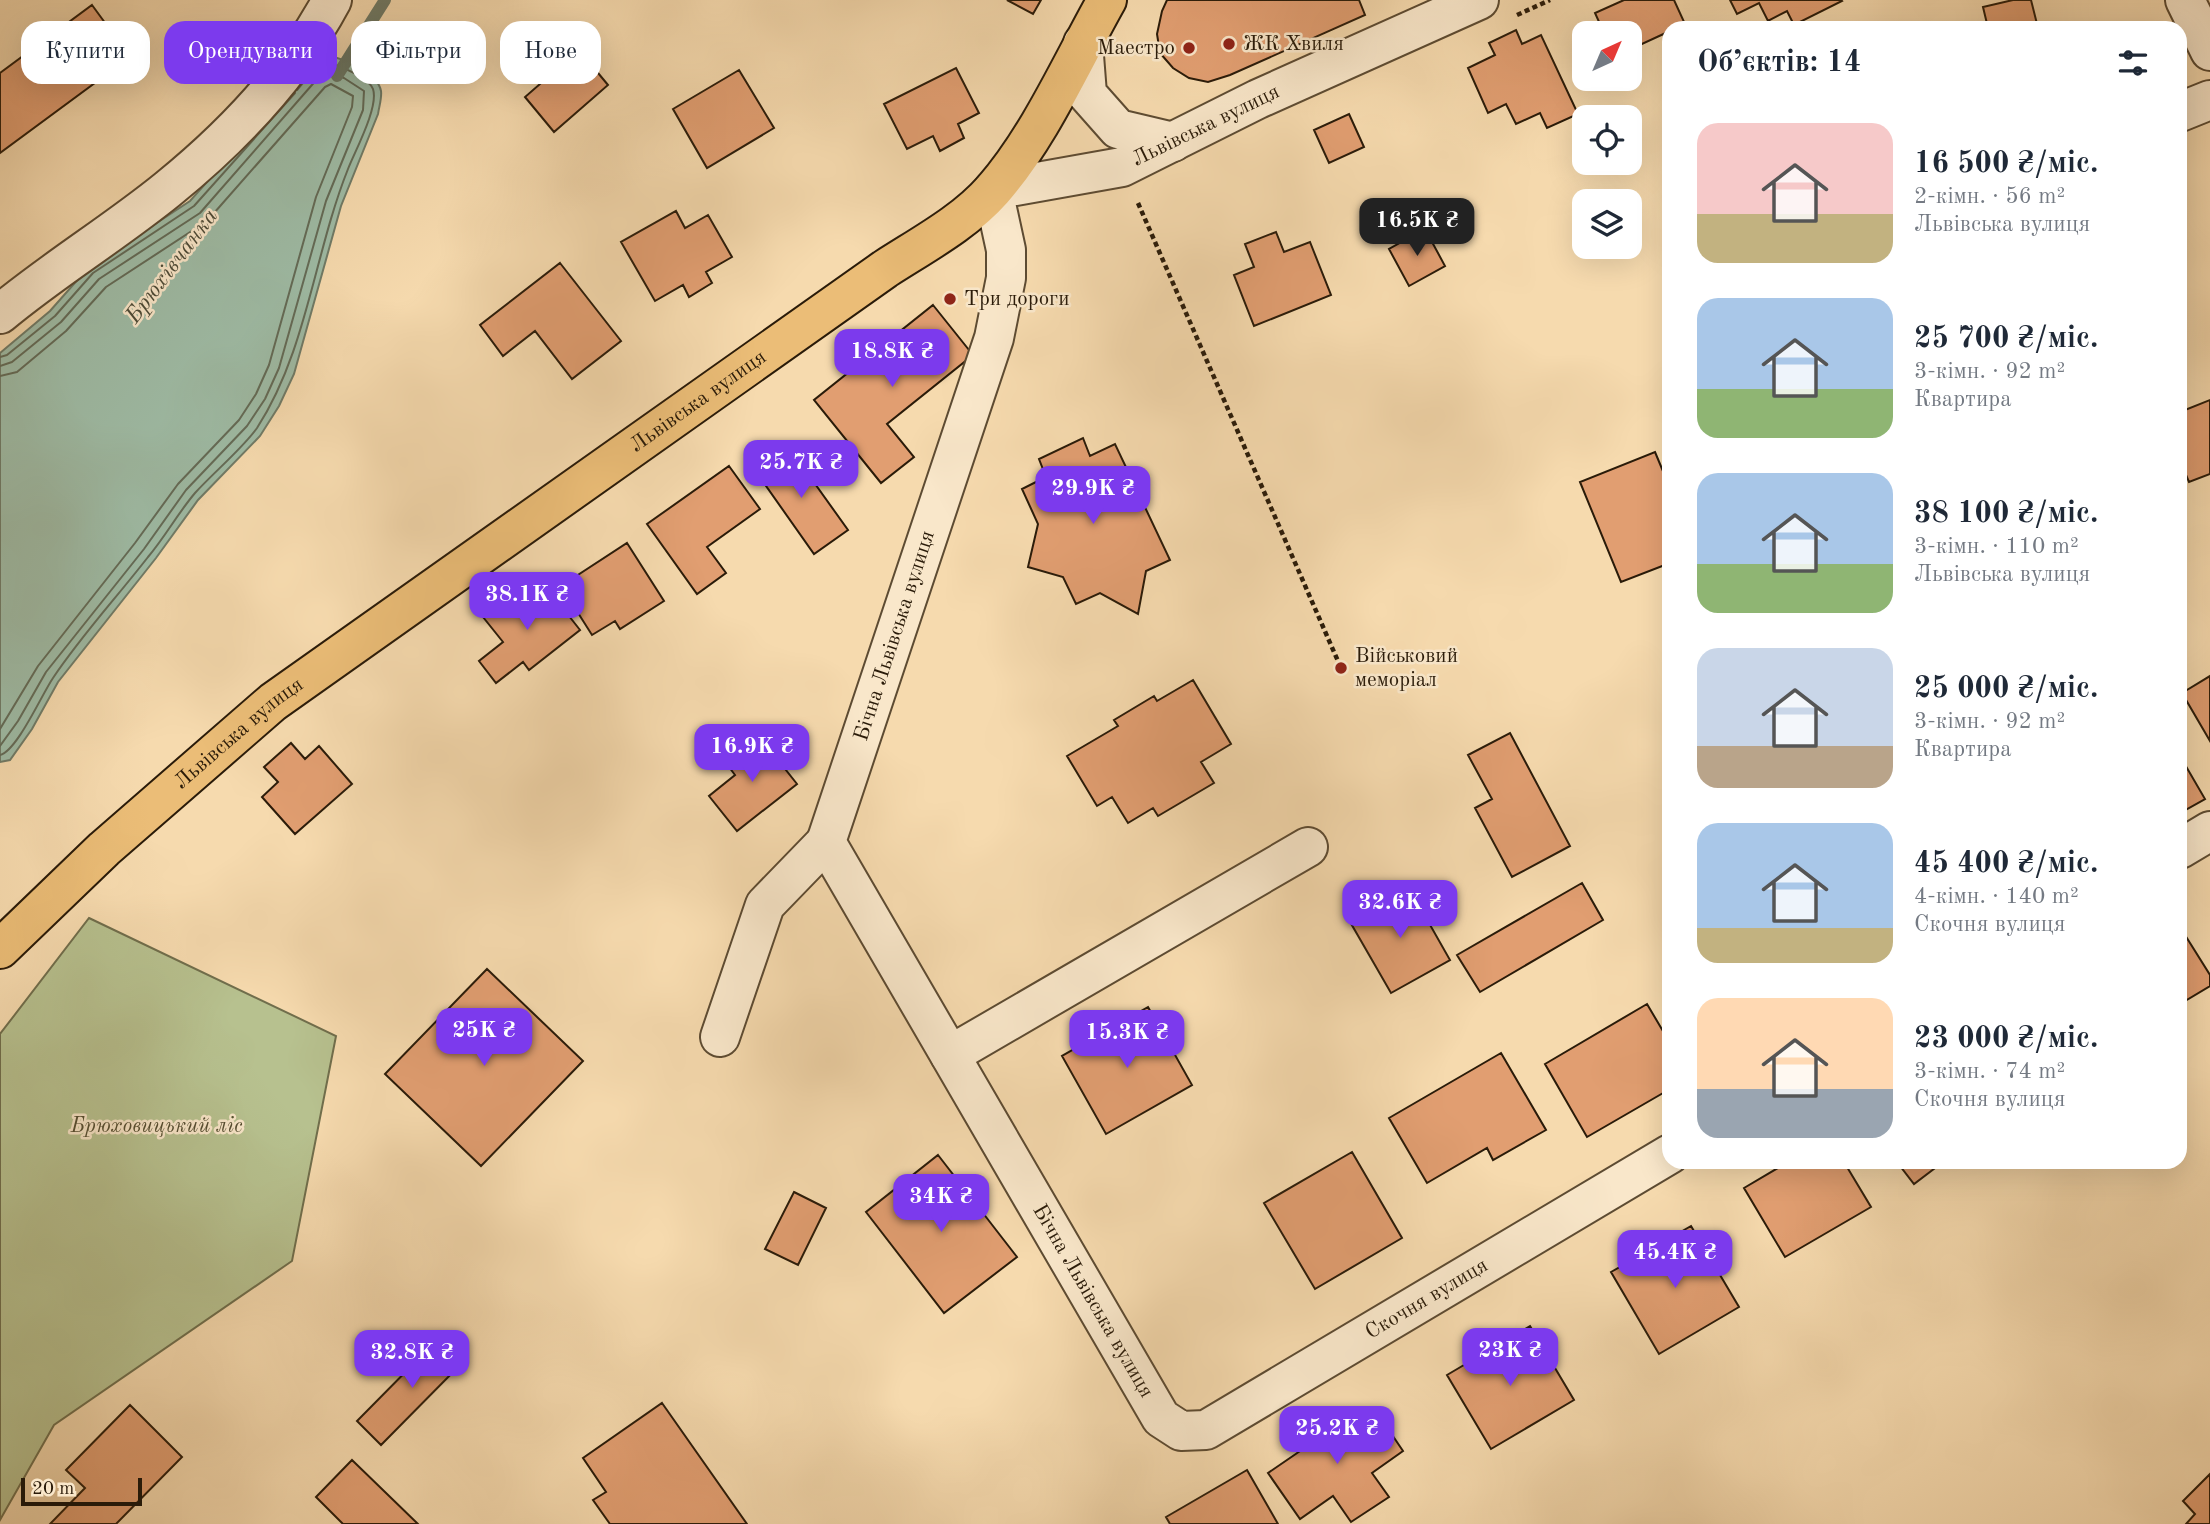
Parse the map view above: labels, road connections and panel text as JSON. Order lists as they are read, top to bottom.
{
  "streets": {
    "main road": ["Львівська вулиця"],
    "street": ["Бічна Львівська вулиця", "Скочня вулиця"]
  },
  "crossings": [
    ["Львівська вулиця", "Бічна Львівська вулиця"],
    ["Бічна Львівська вулиця", "Скочня вулиця"]
  ],
  "water": ["Брюхівчанка"],
  "parks": ["Брюховицький ліс"],
  "places": [
    "ЖК Хвиля",
    "Маестро",
    "Три дороги",
    "Військовий меморіал"
  ],
  "scale_bar": "20 m",
  "north": "top right",
  "page": {
    "chip": [
      "Купити",
      "Орендувати",
      "Фільтри",
      "Нове"
    ],
    "heading": "Об’єктів: 14",
    "list": [
      {
        "name": "16 500 ₴/міс.",
        "note": "2-кімн. · 56 m² · Львівська вулиця"
      },
      {
        "name": "25 700 ₴/міс.",
        "note": "3-кімн. · 92 m² · Квартира"
      },
      {
        "name": "38 100 ₴/міс.",
        "note": "3-кімн. · 110 m² · Львівська вулиця"
      },
      {
        "name": "25 000 ₴/міс.",
        "note": "3-кімн. · 92 m² · Квартира"
      },
      {
        "name": "45 400 ₴/міс.",
        "note": "4-кімн. · 140 m² · Скочня вулиця"
      },
      {
        "name": "23 000 ₴/міс.",
        "note": "3-кімн. · 74 m² · Скочня вулиця"
      }
    ],
    "price": [
      "16.5K ₴",
      "18.8K ₴",
      "25.7K ₴",
      "29.9K ₴",
      "38.1K ₴",
      "16.9K ₴",
      "32.6K ₴",
      "25K ₴",
      "15.3K ₴",
      "34K ₴",
      "45.4K ₴",
      "23K ₴",
      "32.8K ₴",
      "25.2K ₴"
    ],
    "scale": "20 m"
  }
}
